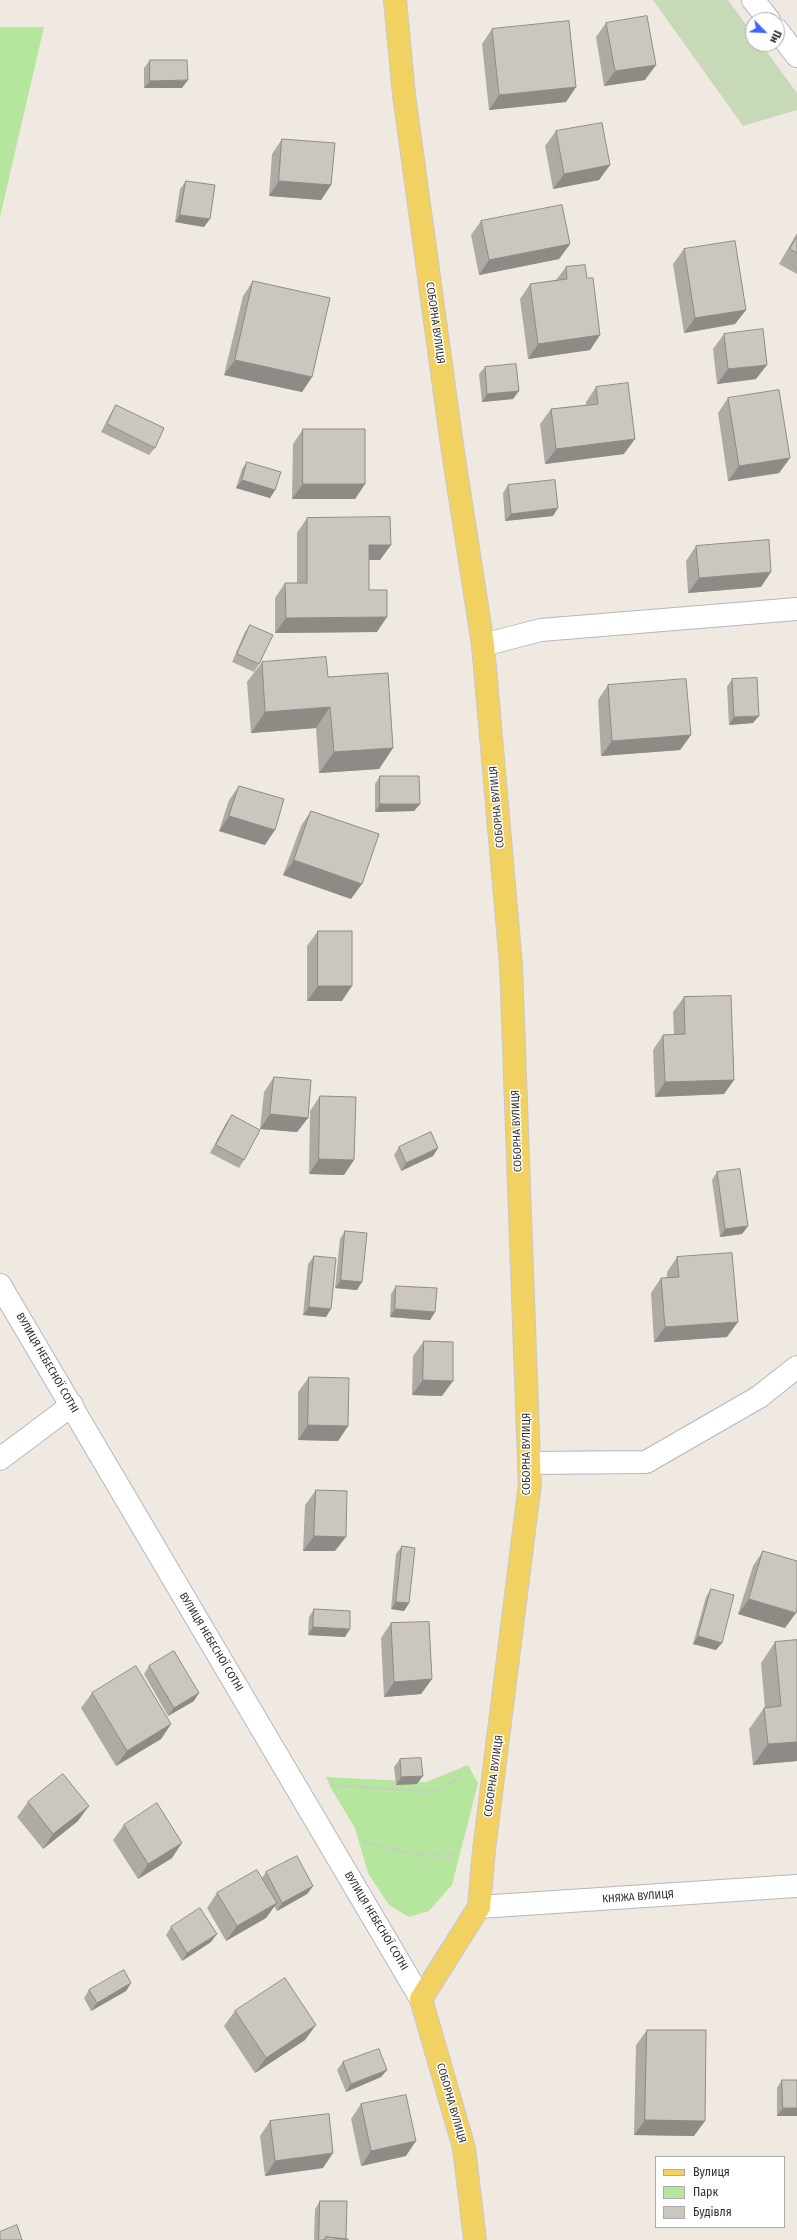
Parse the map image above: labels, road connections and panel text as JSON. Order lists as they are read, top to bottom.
{
  "streets": {
    "main road": ["СОБОРНА ВУЛИЦЯ"],
    "street": ["ВУЛИЦЯ НЕБЕСНОЇ СОТНІ", "КНЯЖА ВУЛИЦЯ"]
  },
  "crossings": [
    ["СОБОРНА ВУЛИЦЯ", "ВУЛИЦЯ НЕБЕСНОЇ СОТНІ"],
    ["СОБОРНА ВУЛИЦЯ", "КНЯЖА ВУЛИЦЯ"]
  ],
  "legend": ["Вулиця", "Парк", "Будівля"],
  "north": "bottom right"
}
